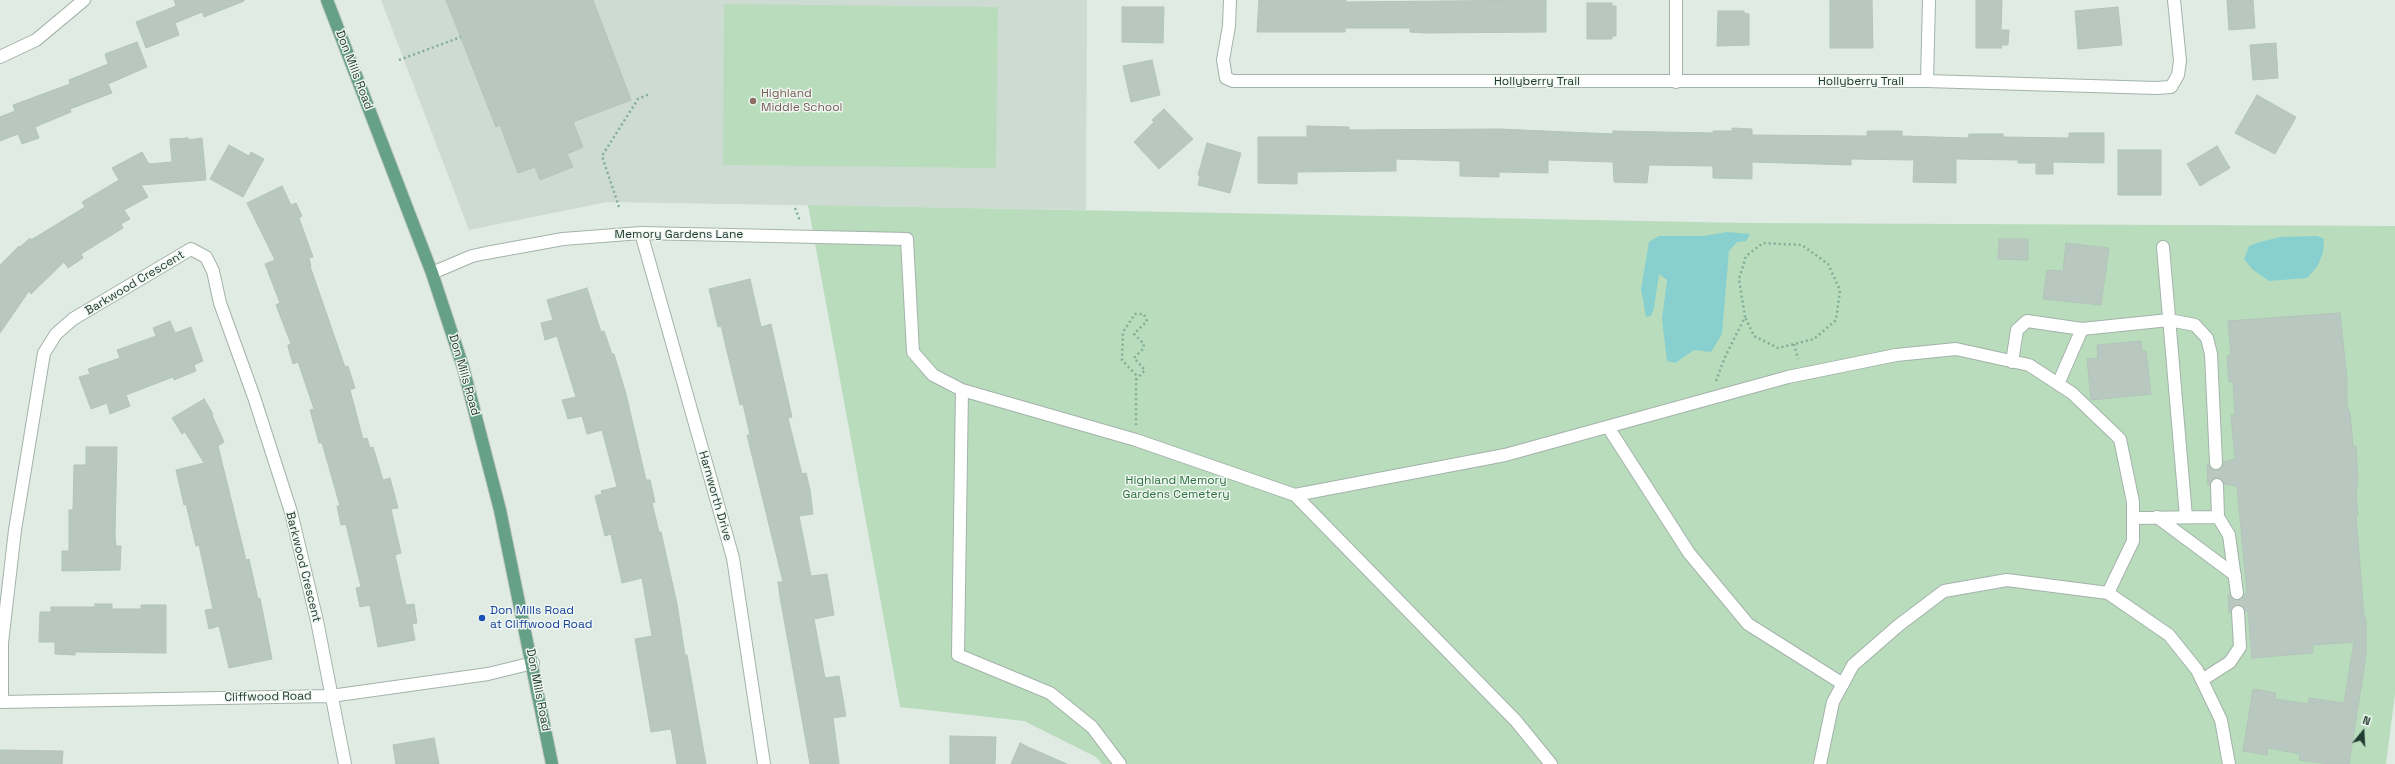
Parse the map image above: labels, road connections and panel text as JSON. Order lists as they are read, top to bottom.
{
  "streets": {
    "main road": ["Don Mills Road"],
    "street": [
      "Hollyberry Trail",
      "Memory Gardens Lane",
      "Barkwood Crescent",
      "Harnworth Drive",
      "Cliffwood Road"
    ]
  },
  "crossings": [
    ["Don Mills Road", "Memory Gardens Lane"],
    ["Don Mills Road", "Cliffwood Road"],
    ["Memory Gardens Lane", "Harnworth Drive"],
    ["Barkwood Crescent", "Cliffwood Road"]
  ],
  "parks": ["Highland Memory Gardens Cemetery"],
  "places": ["Highland Middle School", "Don Mills Road at Cliffwood Road"],
  "north": "top"
}
